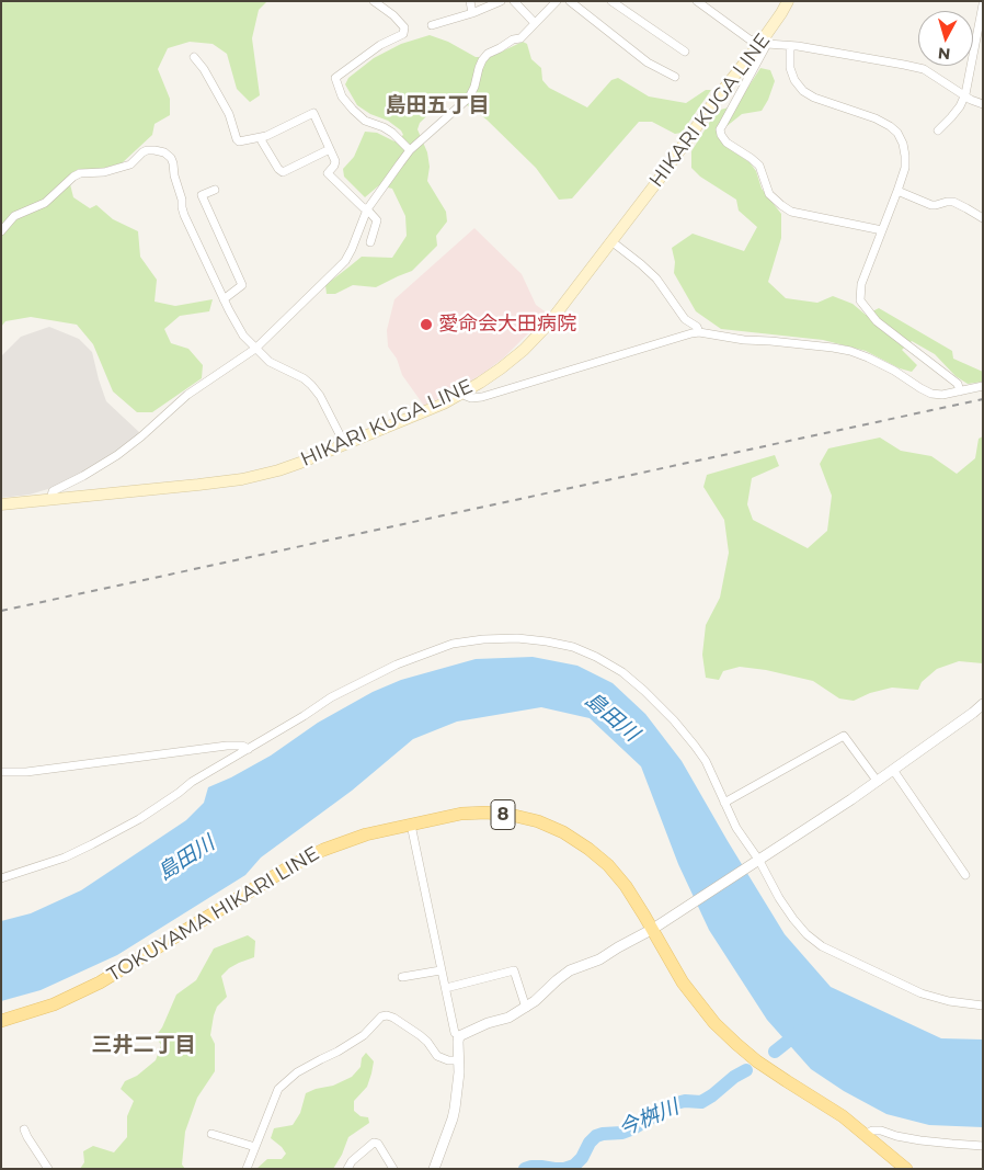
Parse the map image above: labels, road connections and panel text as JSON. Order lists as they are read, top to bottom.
{
  "streets": {
    "main road": ["HIKARI KUGA LINE", "8", "TOKUYAMA HIKARI LINE"]
  },
  "districts": ["島田五丁目", "三井二丁目"],
  "water": ["島田川", "今桝川"],
  "places": ["愛命会大田病院"],
  "north": "bottom"
}
